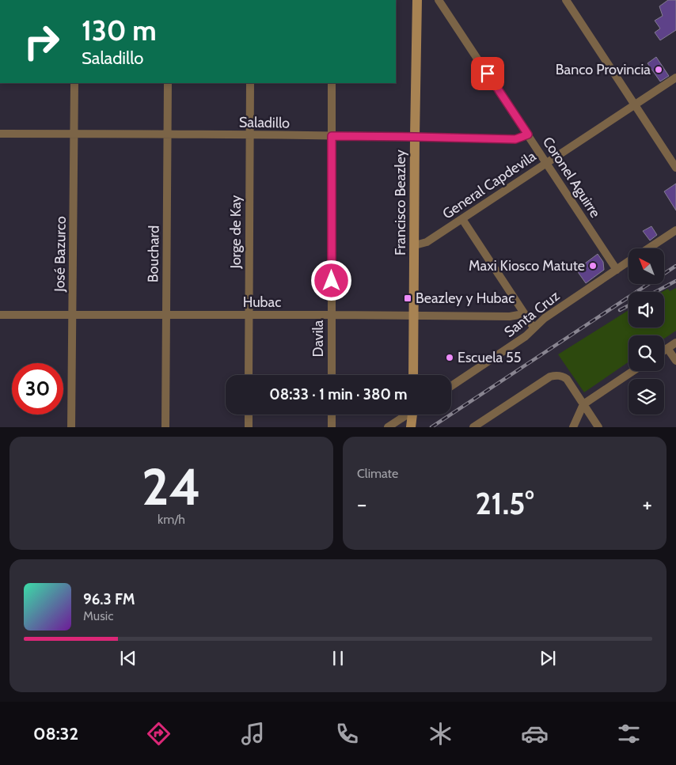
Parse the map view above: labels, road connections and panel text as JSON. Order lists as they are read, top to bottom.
{
  "streets": {
    "street": [
      "Saladillo",
      "Coronel Aguirre",
      "General Capdevila",
      "Francisco Beazley",
      "Jorge de Kay",
      "José Bazurco",
      "Bouchard",
      "Hubac",
      "Santa Cruz",
      "Davila"
    ]
  },
  "crossings": [
    ["Saladillo", "Coronel Aguirre"],
    ["Saladillo", "Francisco Beazley"],
    ["Saladillo", "Jorge de Kay"],
    ["Saladillo", "José Bazurco"],
    ["Saladillo", "Bouchard"],
    ["Saladillo", "Davila"],
    ["Coronel Aguirre", "General Capdevila"],
    ["Coronel Aguirre", "Santa Cruz"],
    ["General Capdevila", "Francisco Beazley"],
    ["Francisco Beazley", "Hubac"],
    ["Jorge de Kay", "Hubac"],
    ["José Bazurco", "Hubac"],
    ["Bouchard", "Hubac"],
    ["Hubac", "Davila"]
  ],
  "places": {
    "other": ["Banco Provincia", "Maxi Kiosco Matute", "Escuela 55"],
    "transit": ["Beazley y Hubac"]
  },
  "north": "top left",
  "page": {
    "turn": ["130 m", "Saladillo"],
    "limit": "30",
    "trip": "08:33 · 1 min · 380 m",
    "tile": [
      ["24", "km/h"],
      "Climate"
    ],
    "heat": ["−", "21.5°", "+"],
    "song": ["96.3 FM", "Music"],
    "tabs": "08:32"
  }
}
